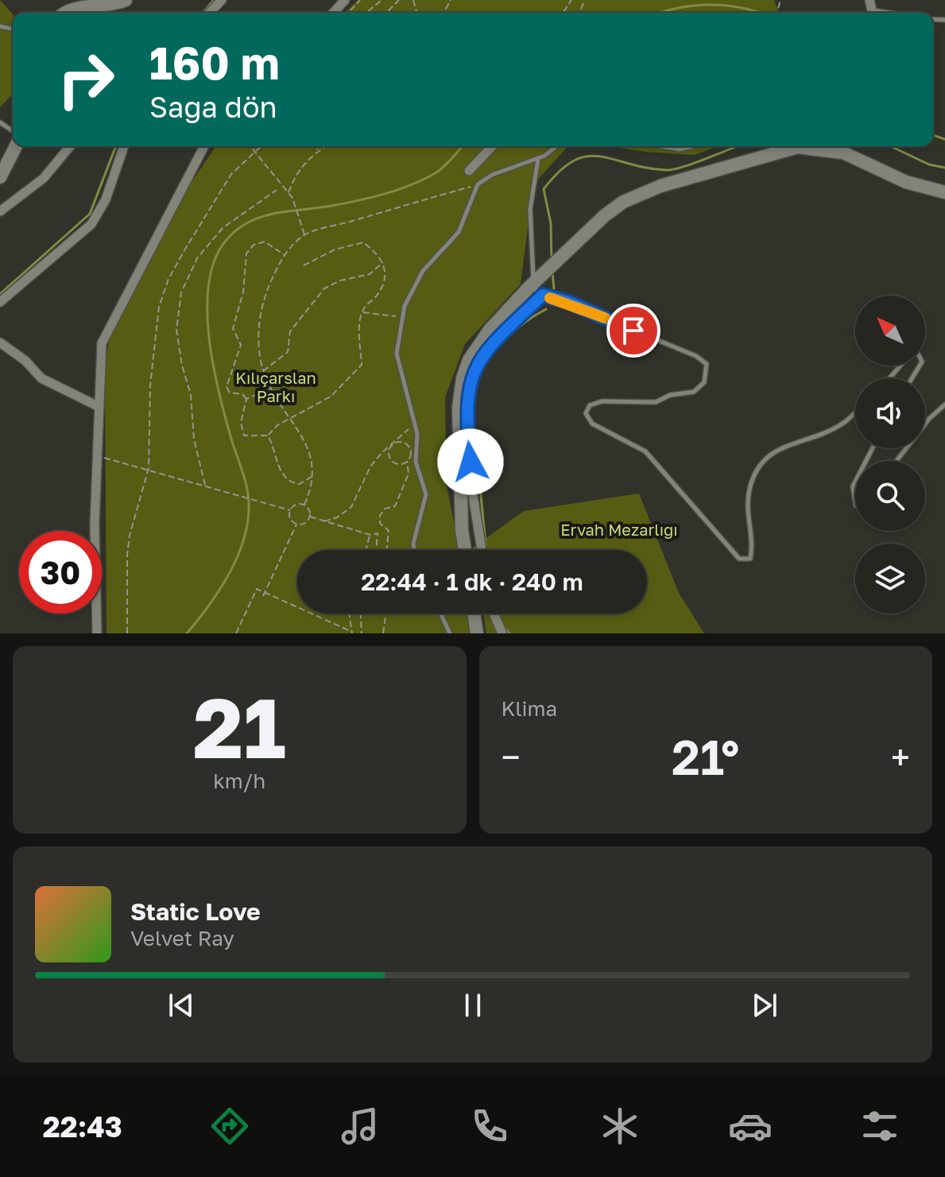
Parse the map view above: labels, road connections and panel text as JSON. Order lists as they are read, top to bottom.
{
  "parks": ["Kılıçarslan Parkı", "Ervah Mezarlığı"],
  "north": "top left",
  "page": {
    "turn": ["160 m", "Sağa dön"],
    "limit": "30",
    "trip": "22:44 · 1 dk · 240 m",
    "tile": [
      ["21", "km/h"],
      "Klima"
    ],
    "heat": ["−", "21°", "+"],
    "song": ["Static Love", "Velvet Ray"],
    "tabs": "22:43"
  }
}
